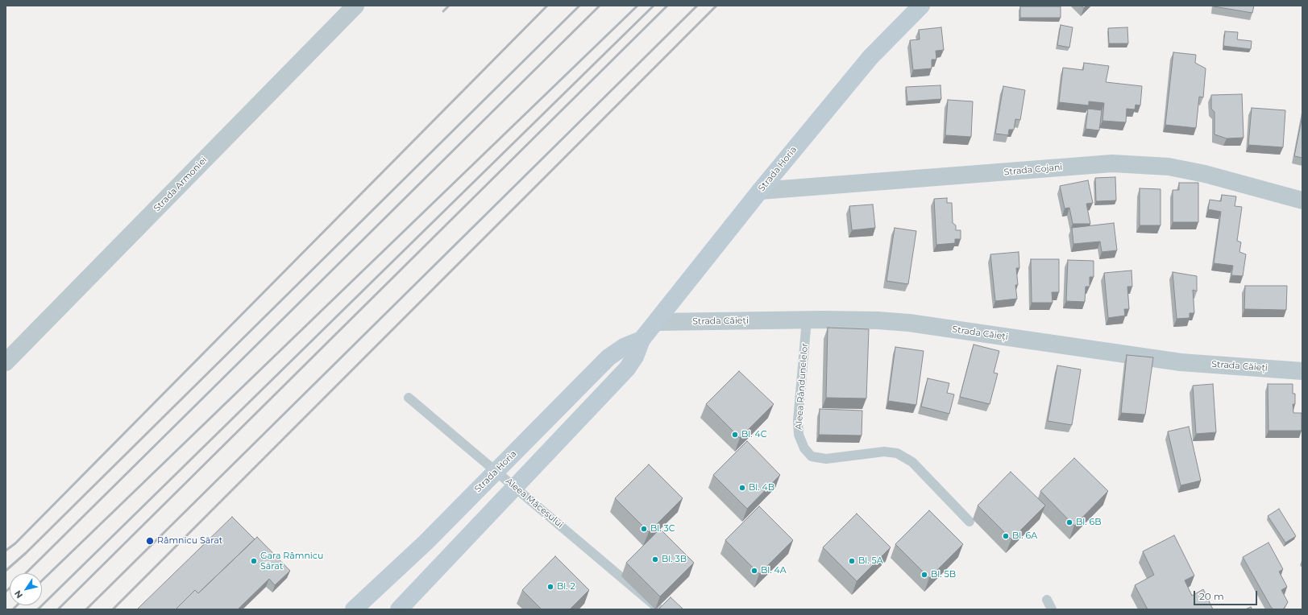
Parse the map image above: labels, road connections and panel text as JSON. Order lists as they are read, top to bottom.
{
  "streets": {
    "street": [
      "Strada Horia",
      "Strada Cojani",
      "Strada Armoniei",
      "Strada Căieți"
    ],
    "lane": ["Aleea Rândunelelor", "Aleea Măceșului"]
  },
  "crossings": [
    ["Strada Horia", "Strada Cojani"],
    ["Strada Horia", "Strada Căieți"],
    ["Strada Căieți", "Aleea Rândunelelor"]
  ],
  "places": [
    "Bl. 4C",
    "Bl. 4B",
    "Bl. 6B",
    "Bl. 3C",
    "Bl. 6A",
    "Râmnicu Sărat",
    "Bl. 3B",
    "Gara Râmnicu Sărat",
    "Bl. 5A",
    "Bl. 4A",
    "Bl. 5B",
    "Bl. 2"
  ],
  "scale_bar": "20 m",
  "north": "bottom left"
}
